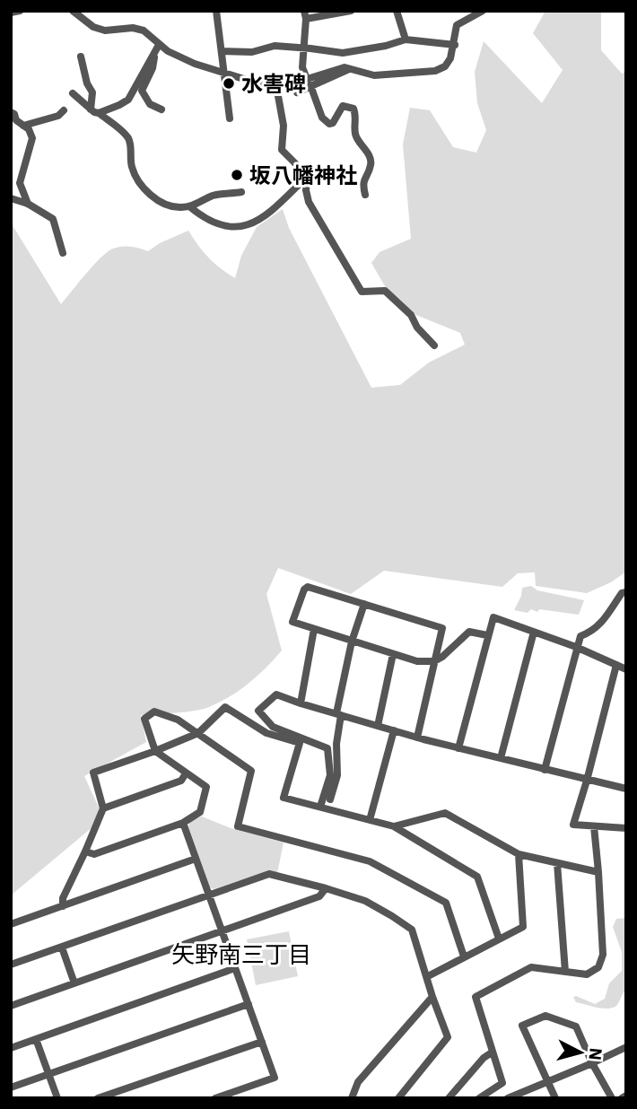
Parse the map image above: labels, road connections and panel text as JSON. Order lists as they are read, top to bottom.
{
  "districts": ["矢野南三丁目"],
  "places": ["水害碑", "坂八幡神社"],
  "north": "right"
}
